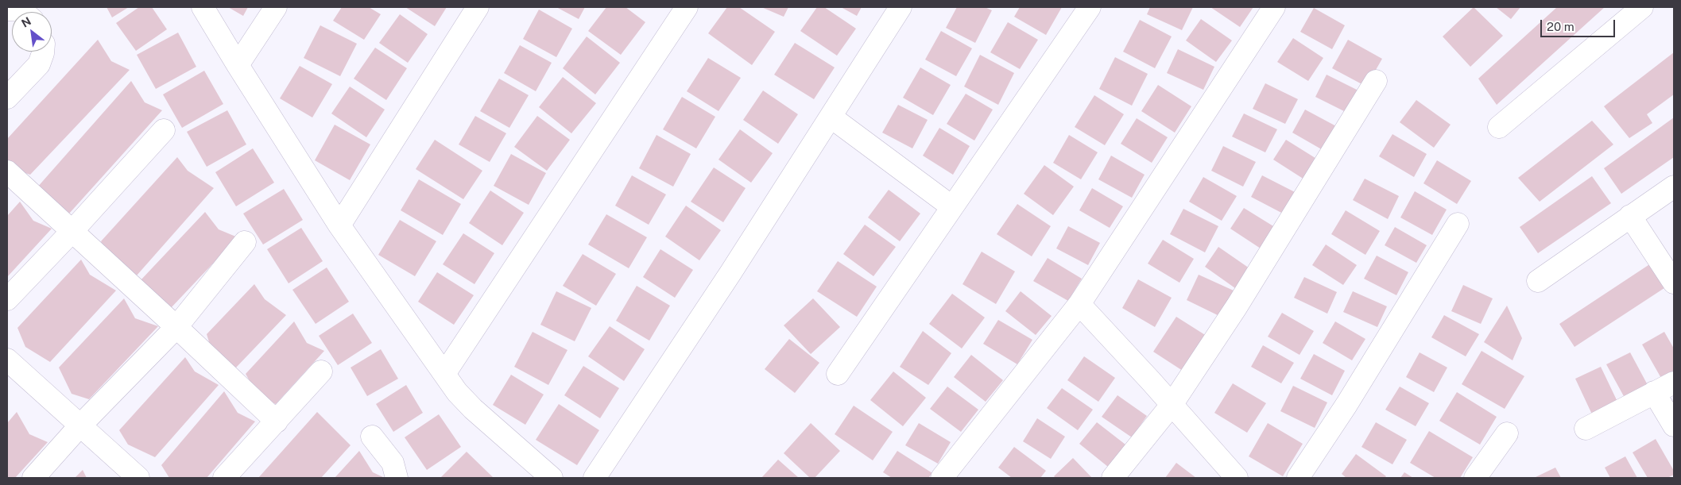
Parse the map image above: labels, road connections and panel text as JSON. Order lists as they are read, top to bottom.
{
  "scale_bar": "20 m",
  "north": "top left"
}
